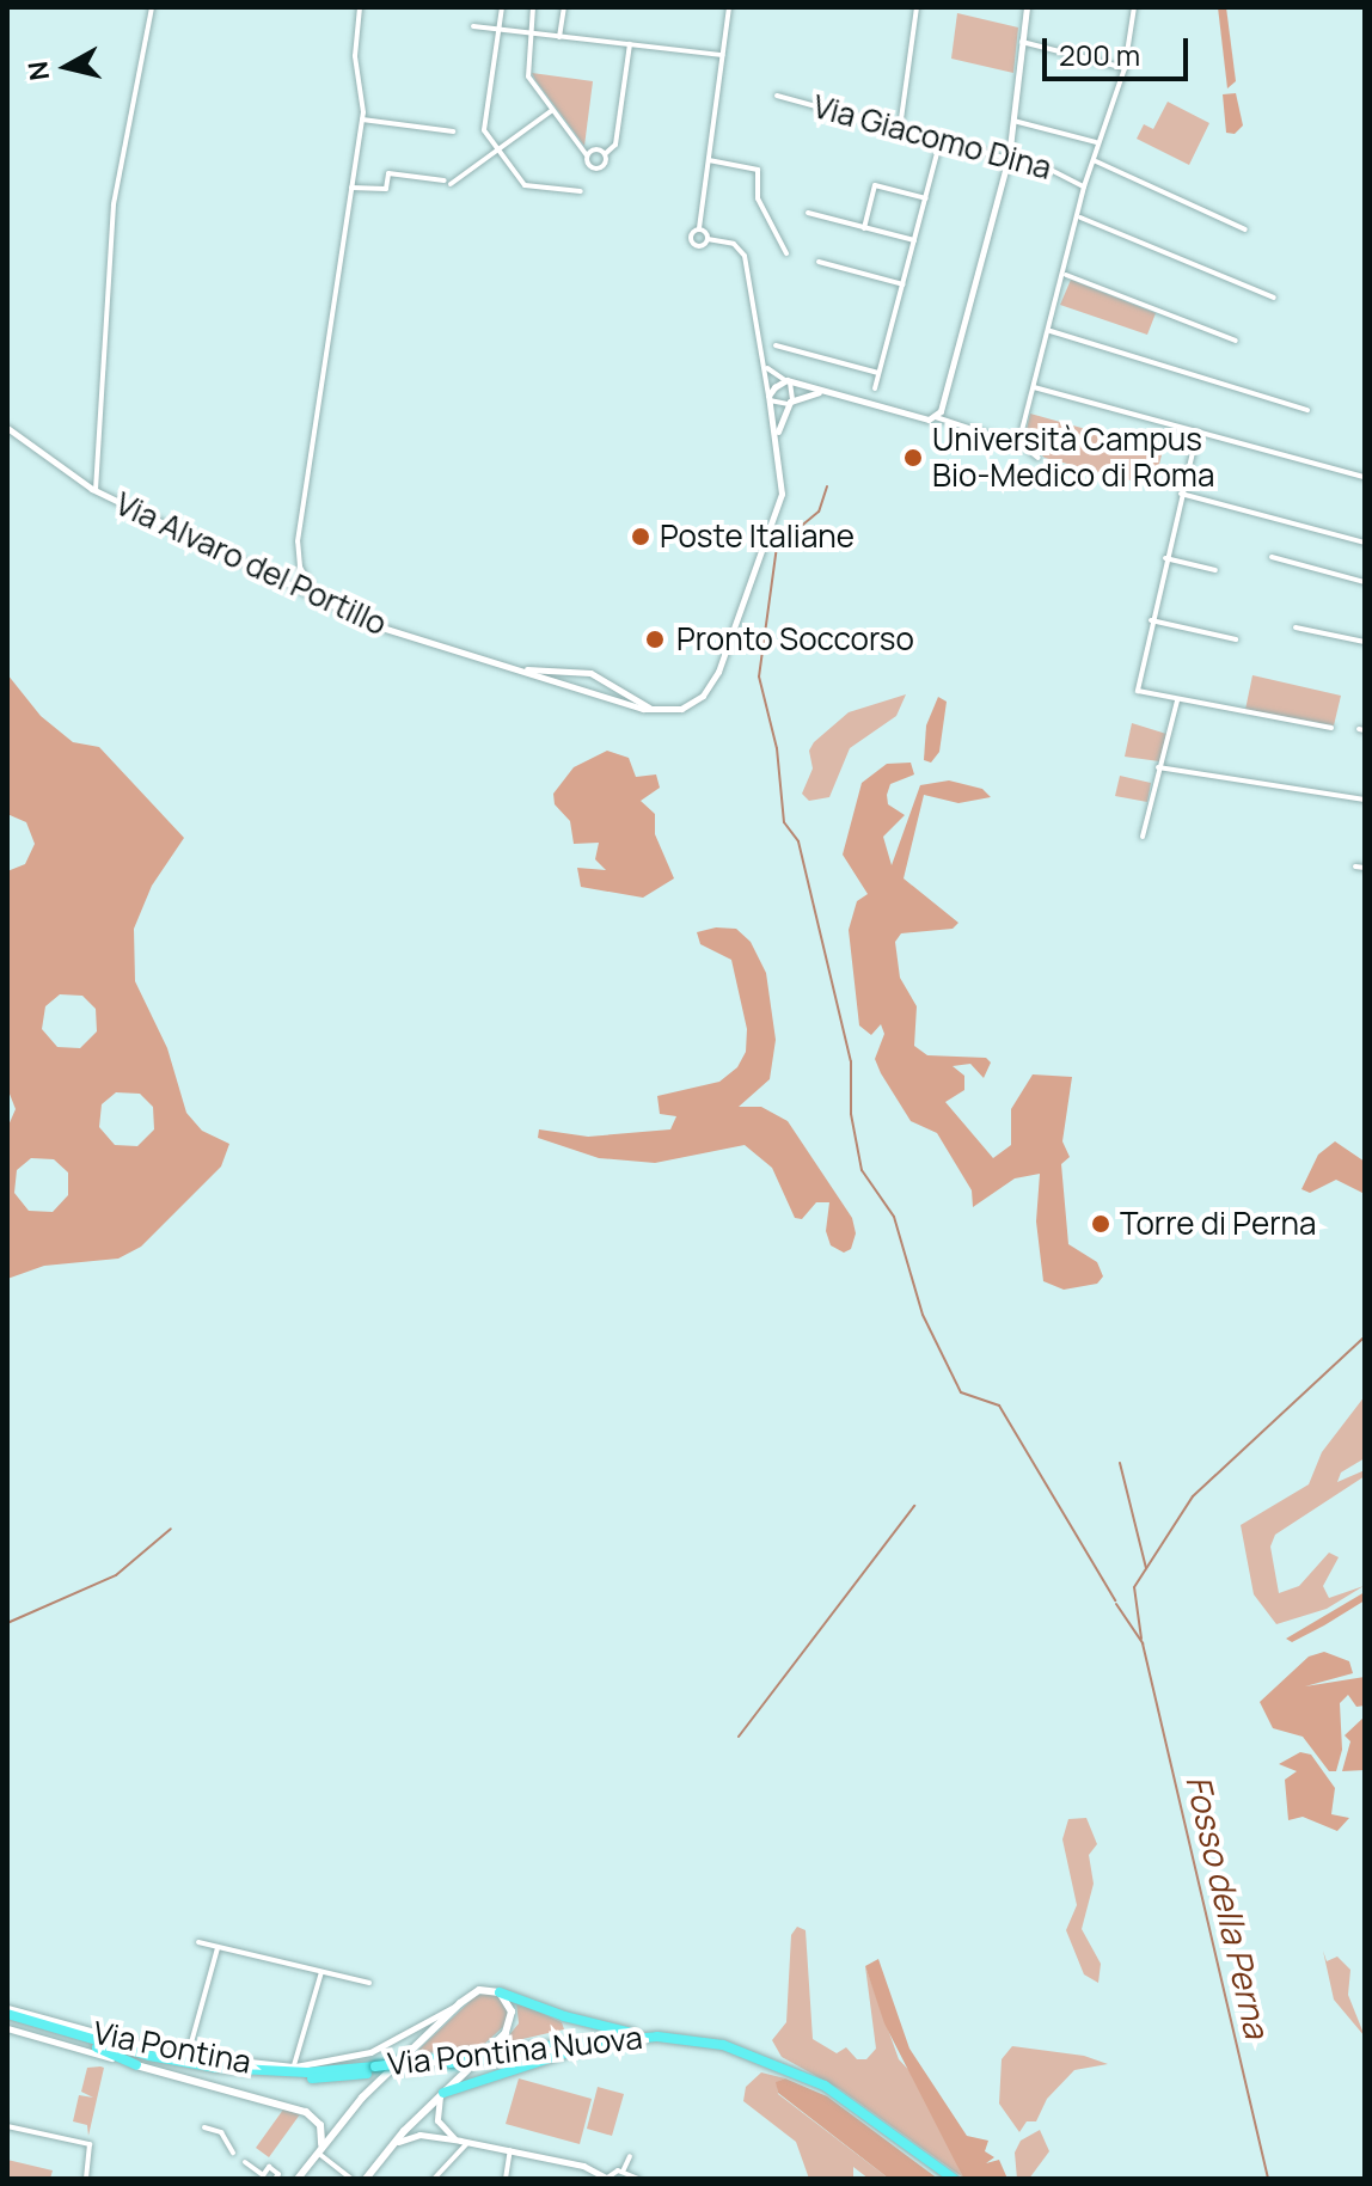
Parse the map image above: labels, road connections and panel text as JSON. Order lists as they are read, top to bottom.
{
  "streets": {
    "highway": ["Via Pontina", "Via Pontina Nuova"],
    "street": ["Via Giacomo Dina", "Via Alvaro del Portillo"]
  },
  "crossings": [
    ["Via Pontina", "Via Pontina Nuova"]
  ],
  "water": ["Fosso della Perna"],
  "places": [
    "Università Campus Bio-Medico di Roma",
    "Poste Italiane",
    "Pronto Soccorso",
    "Torre di Perna"
  ],
  "scale_bar": "200 m",
  "north": "left"
}
